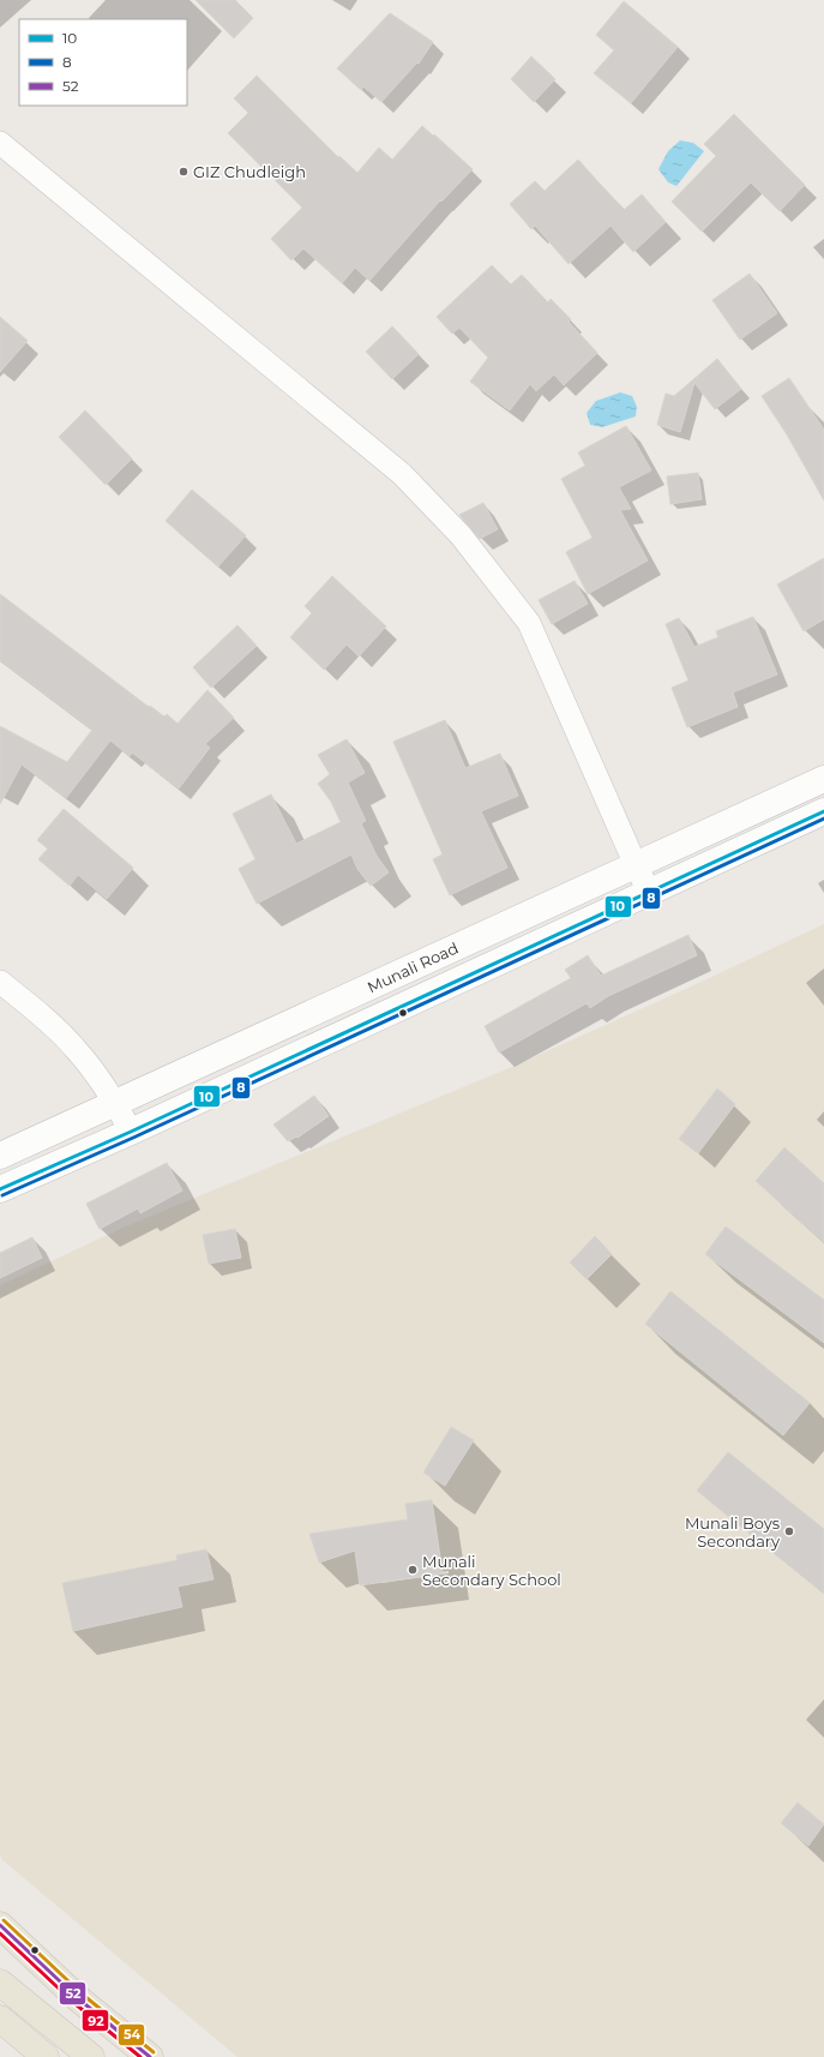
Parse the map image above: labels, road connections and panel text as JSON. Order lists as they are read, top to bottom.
{
  "streets": {
    "main road": ["Munali Road"]
  },
  "places": ["GIZ Chudleigh", "Munali Boys Secondary", "Munali Secondary School"],
  "lines": [
    "transit line 10",
    "transit line 8",
    "transit line 54",
    "transit line 52",
    "transit line 92"
  ],
  "legend": ["10", "8", "52"]
}
